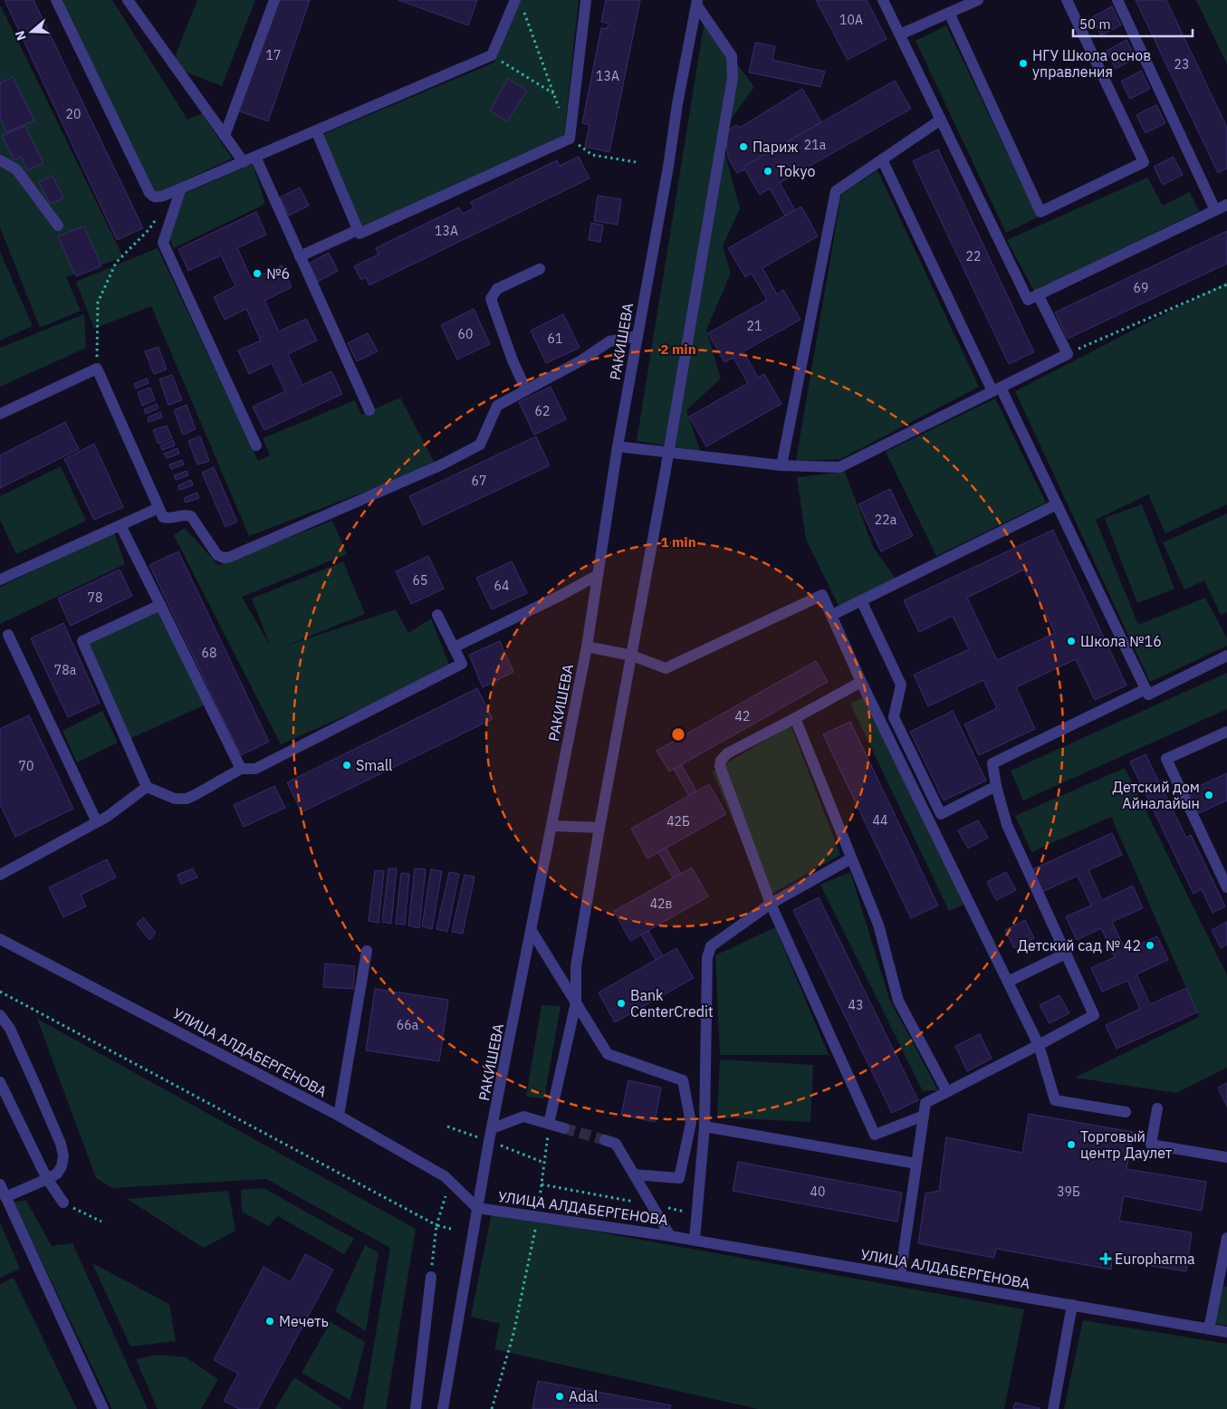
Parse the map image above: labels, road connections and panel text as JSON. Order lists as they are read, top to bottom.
{
  "streets": {
    "street": ["РАКИШЕВА", "УЛИЦА АЛДАБЕРГЕНОВА"]
  },
  "crossings": [
    ["РАКИШЕВА", "УЛИЦА АЛДАБЕРГЕНОВА"]
  ],
  "places": {
    "other": [
      "НГУ Школа основ управления",
      "Париж",
      "Tokyo",
      "№6",
      "Школа №16",
      "Small",
      "Детский дом Айналайын",
      "Детский сад № 42",
      "Bank CenterCredit",
      "Торговый центр Даулет",
      "Мечеть",
      "Adal"
    ],
    "health": ["Europharma"]
  },
  "house_numbers": [
    "10А",
    "17",
    "23",
    "13А",
    "20",
    "21а",
    "13А",
    "22",
    "69",
    "21",
    "60",
    "61",
    "62",
    "67",
    "22а",
    "65",
    "64",
    "78",
    "68",
    "78а",
    "42",
    "70",
    "44",
    "42Б",
    "42в",
    "43",
    "66а",
    "40",
    "39Б"
  ],
  "scale_bar": "50 m",
  "north": "left",
  "rings": ["2 min", "1 min"]
}
